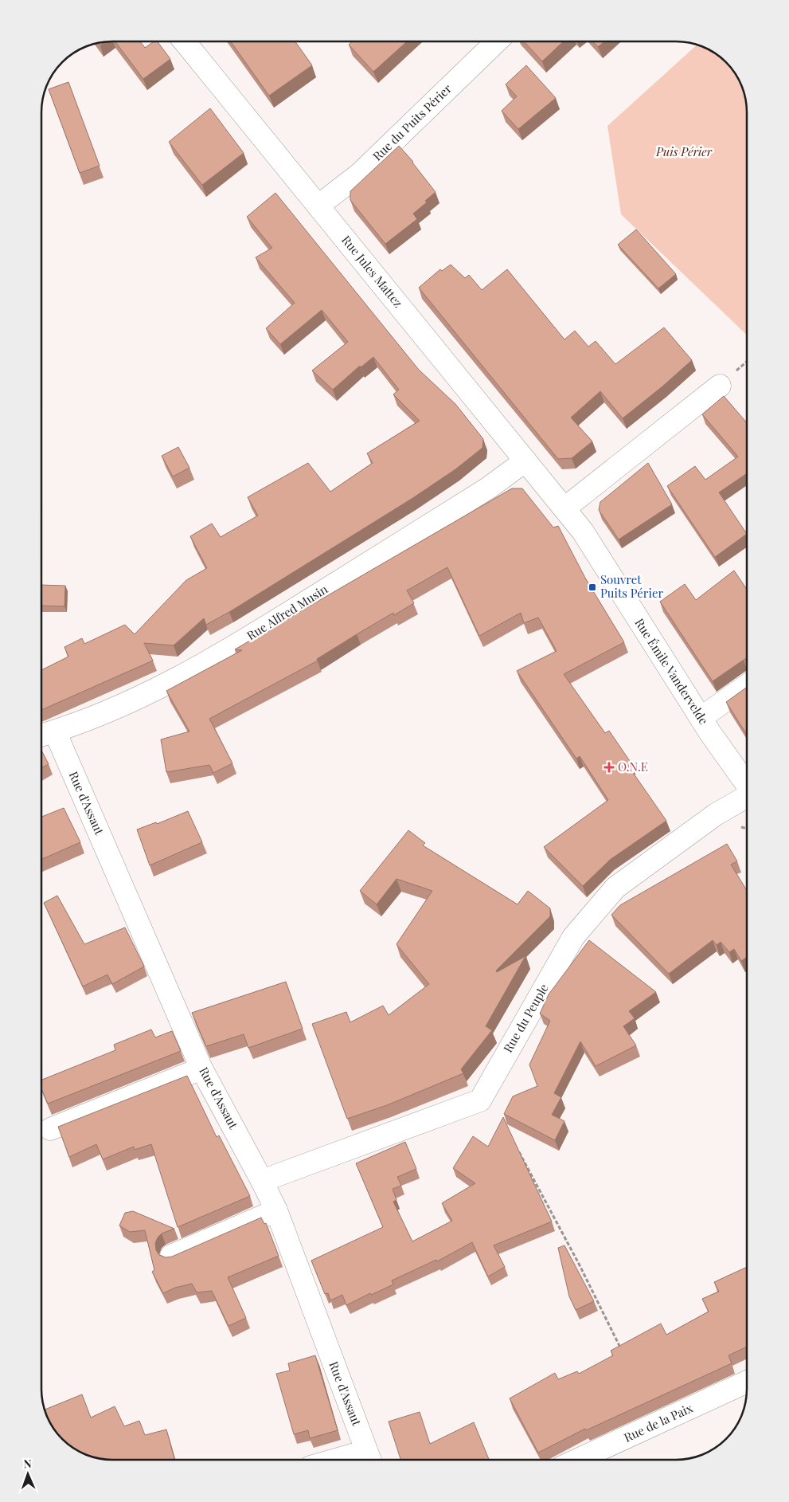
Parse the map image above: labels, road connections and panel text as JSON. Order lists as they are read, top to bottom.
{
  "streets": {
    "street": [
      "Rue du Puits Périer",
      "Rue Jules Mattez",
      "Rue Alfred Musin",
      "Rue Émile Vandervelde",
      "Rue d'Assaut",
      "Rue du Peuple",
      "Rue de la Paix"
    ]
  },
  "crossings": [
    ["Rue du Puits Périer", "Rue Jules Mattez"],
    ["Rue Jules Mattez", "Rue Alfred Musin"],
    ["Rue Jules Mattez", "Rue Émile Vandervelde"],
    ["Rue Alfred Musin", "Rue d'Assaut"],
    ["Rue d'Assaut", "Rue du Peuple"]
  ],
  "parks": ["Puis Périer"],
  "places": {
    "transit": ["Souvret Puits Périer"],
    "health": ["O.N.E"]
  },
  "north": "top"
}
